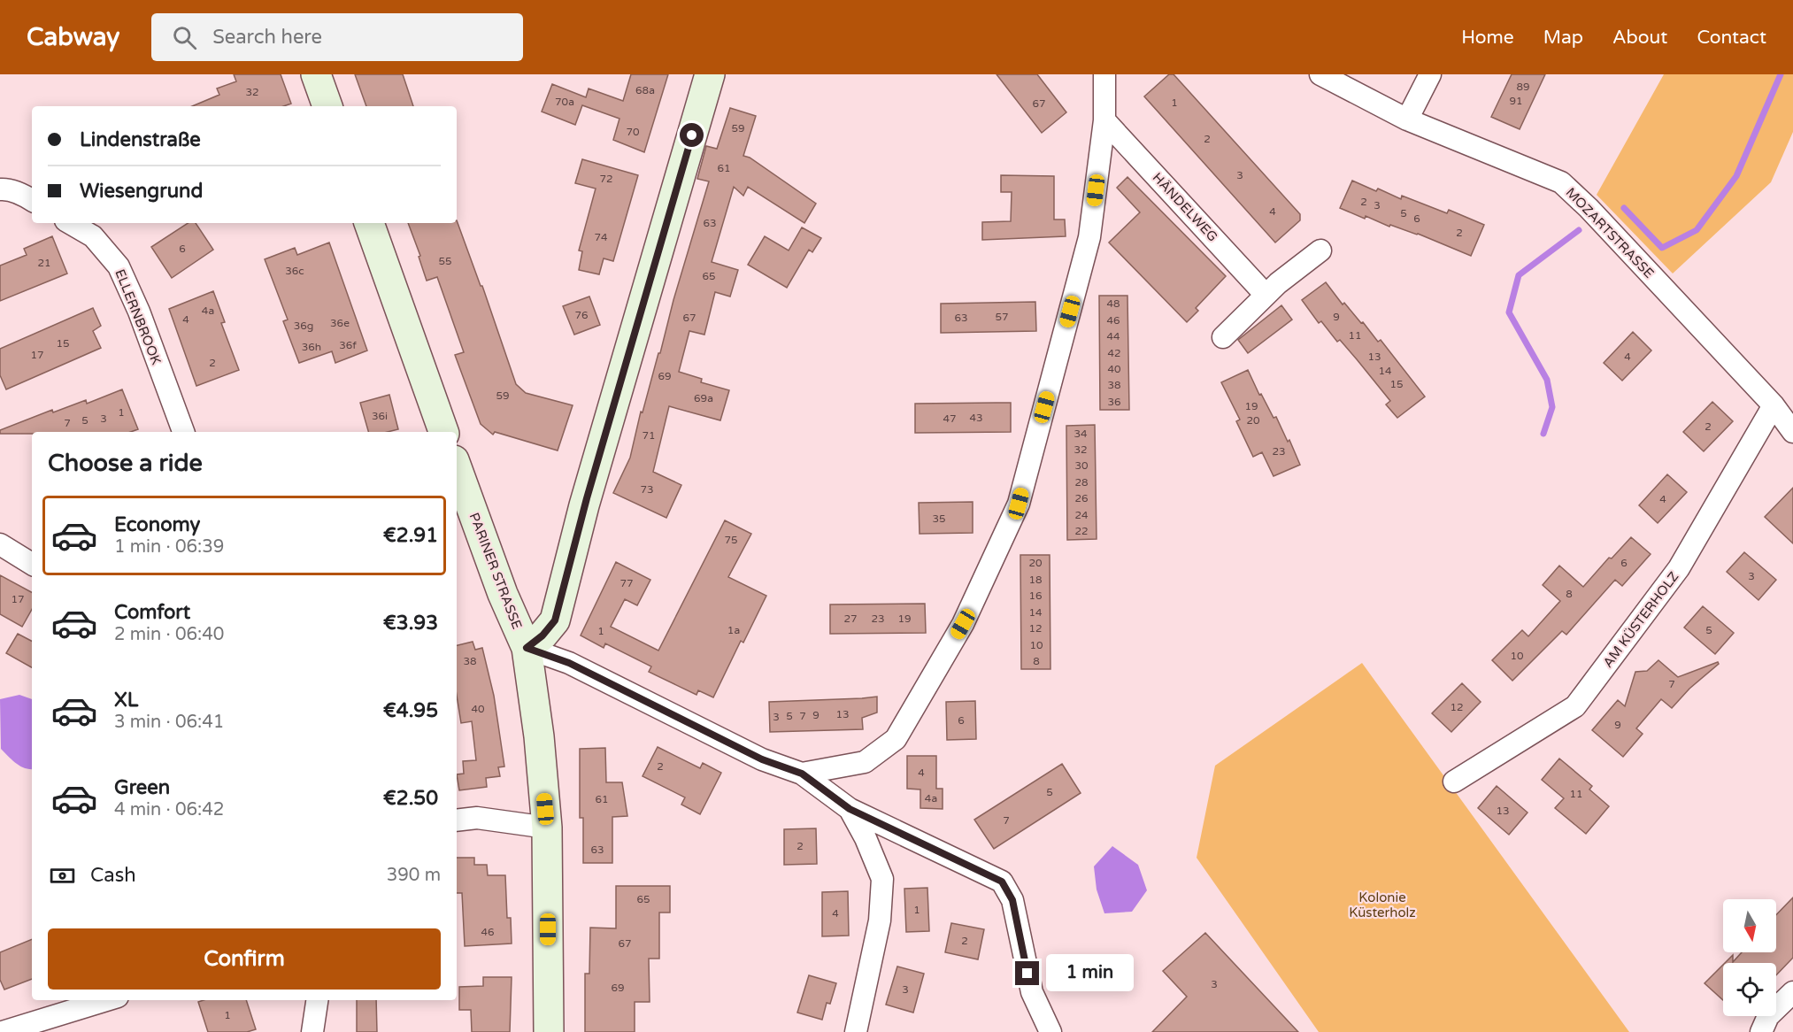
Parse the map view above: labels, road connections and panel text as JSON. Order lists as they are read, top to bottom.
{
  "streets": {
    "street": [
      "HÄNDELWEG",
      "MOZARTSTRASSE",
      "ELLERNBROOK",
      "PARINER STRASSE",
      "AM KÜSTERHOLZ"
    ]
  },
  "crossings": [
    ["MOZARTSTRASSE", "AM KÜSTERHOLZ"]
  ],
  "parks": ["Kolonie Küsterholz"],
  "house_numbers": [
    "89",
    "68a",
    "32",
    "91",
    "70a",
    "1",
    "67",
    "59",
    "70",
    "2",
    "61",
    "3",
    "72",
    "2",
    "3",
    "4",
    "5",
    "6",
    "63",
    "2",
    "74",
    "6",
    "55",
    "21",
    "36c",
    "65",
    "48",
    "4a",
    "76",
    "57",
    "9",
    "67",
    "63",
    "4",
    "46",
    "36e",
    "36g",
    "11",
    "44",
    "15",
    "36f",
    "36h",
    "42",
    "17",
    "13",
    "4",
    "2",
    "40",
    "14",
    "69",
    "15",
    "38",
    "59",
    "69a",
    "36",
    "19",
    "1",
    "36i",
    "43",
    "3",
    "47",
    "5",
    "20",
    "7",
    "2",
    "34",
    "71",
    "32",
    "23",
    "30",
    "28",
    "73",
    "26",
    "4",
    "24",
    "35",
    "22",
    "75",
    "20",
    "6",
    "3",
    "18",
    "77",
    "8",
    "16",
    "17",
    "14",
    "27",
    "23",
    "19",
    "12",
    "1a",
    "5",
    "1",
    "10",
    "10",
    "38",
    "8",
    "7",
    "12",
    "40",
    "13",
    "9",
    "5",
    "7",
    "3",
    "6",
    "9",
    "2",
    "4",
    "5",
    "11",
    "4a",
    "61",
    "13",
    "7",
    "2",
    "63",
    "65",
    "1",
    "4",
    "46",
    "2",
    "67",
    "3",
    "69",
    "3",
    "1"
  ],
  "north": "bottom",
  "page": {
    "header": "Cabway",
    "search": "Search here",
    "nav": [
      "Home",
      "Map",
      "About",
      "Contact"
    ],
    "banner": ["Lindenstraße", "Wiesengrund"],
    "heading": "Choose a ride",
    "list": [
      {
        "name": "Economy",
        "note": "1 min · 06:39",
        "value": "€2.91"
      },
      {
        "name": "Comfort",
        "note": "2 min · 06:40",
        "value": "€3.93"
      },
      {
        "name": "XL",
        "note": "3 min · 06:41",
        "value": "€4.95"
      },
      {
        "name": "Green",
        "note": "4 min · 06:42",
        "value": "€2.50"
      }
    ],
    "pay": ["Cash", "390 m"],
    "buttons": "Confirm",
    "bubble": "1 min"
  }
}
